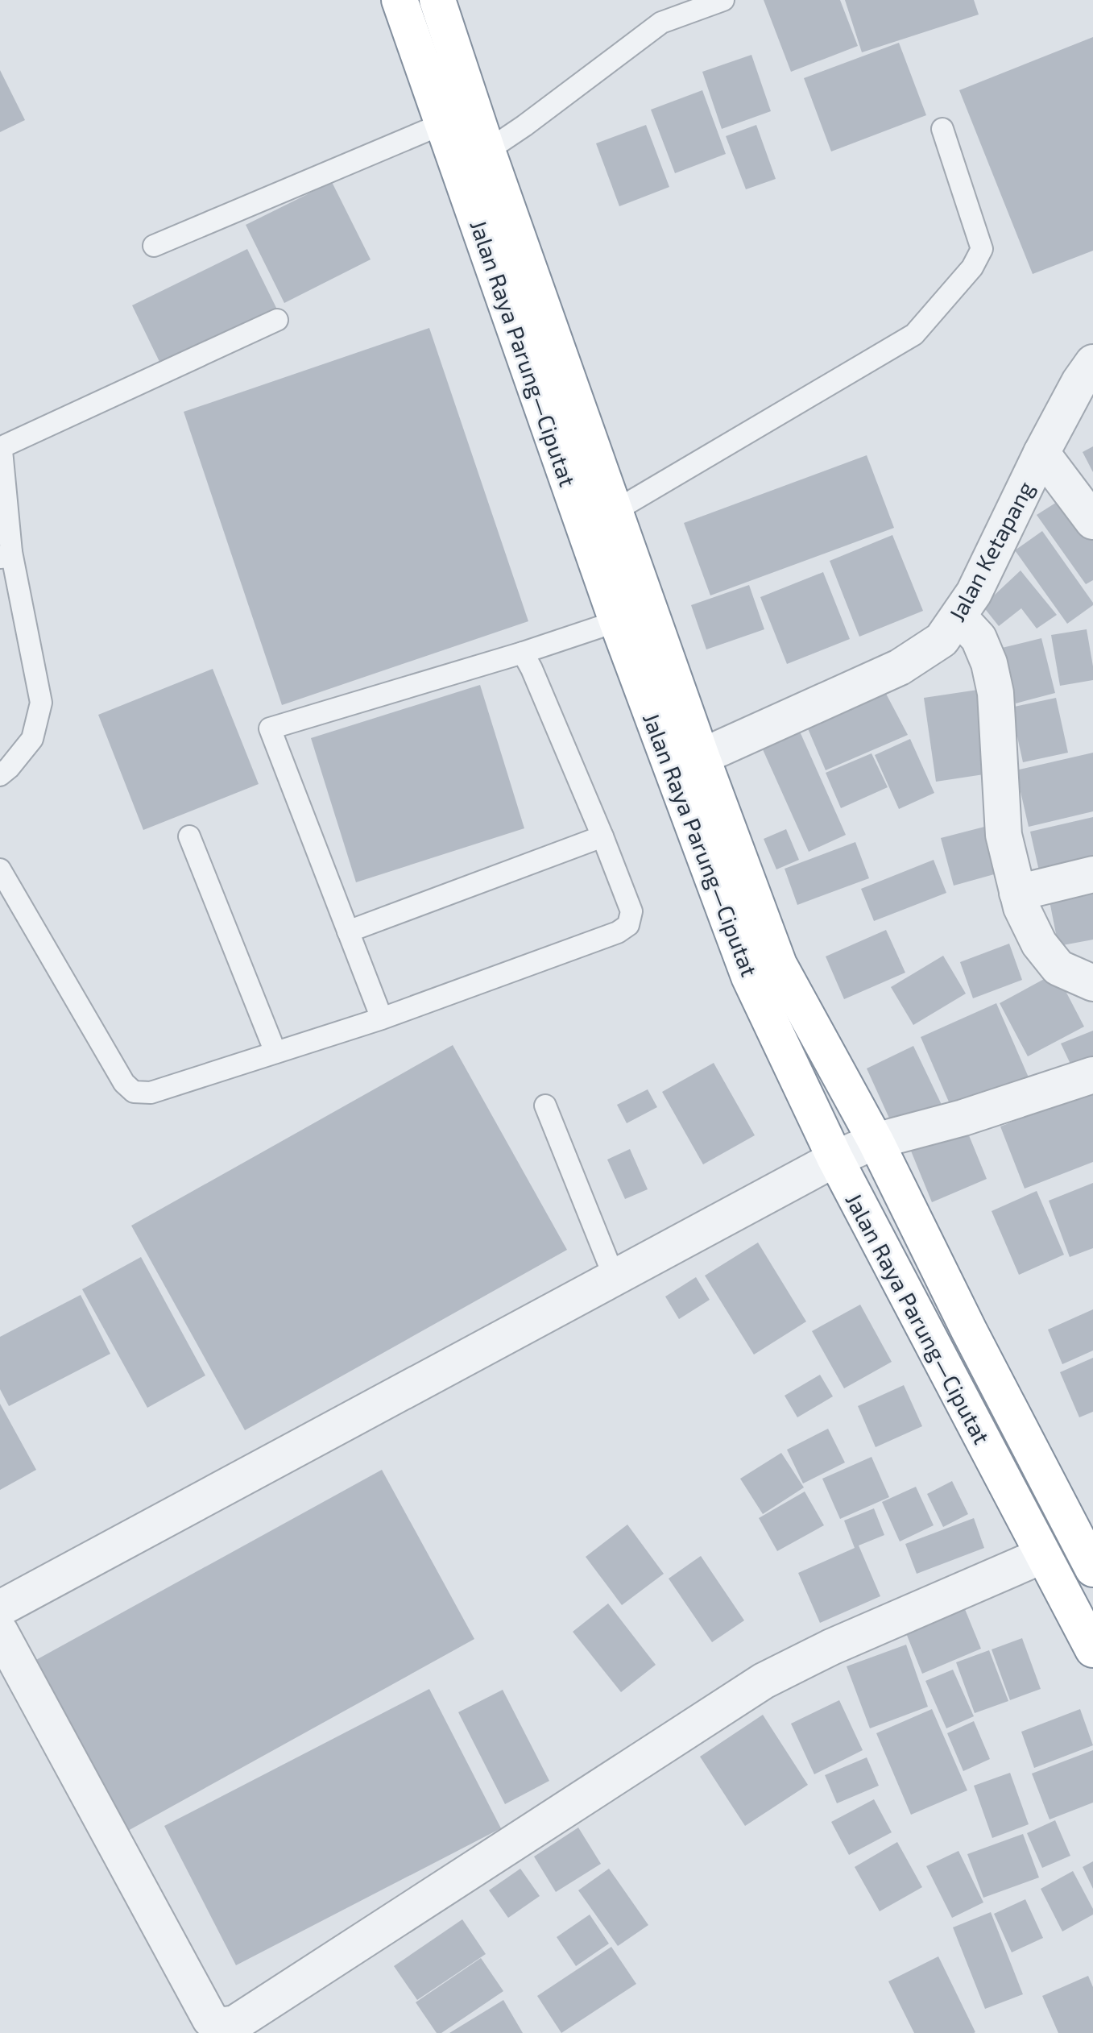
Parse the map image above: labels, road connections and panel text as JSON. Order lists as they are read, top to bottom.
{
  "streets": {
    "highway": ["Jalan Raya Parung—Ciputat"],
    "street": ["Jalan Ketapang"]
  },
  "crossings": [
    ["Jalan Raya Parung—Ciputat", "Jalan Ketapang"]
  ]
}
